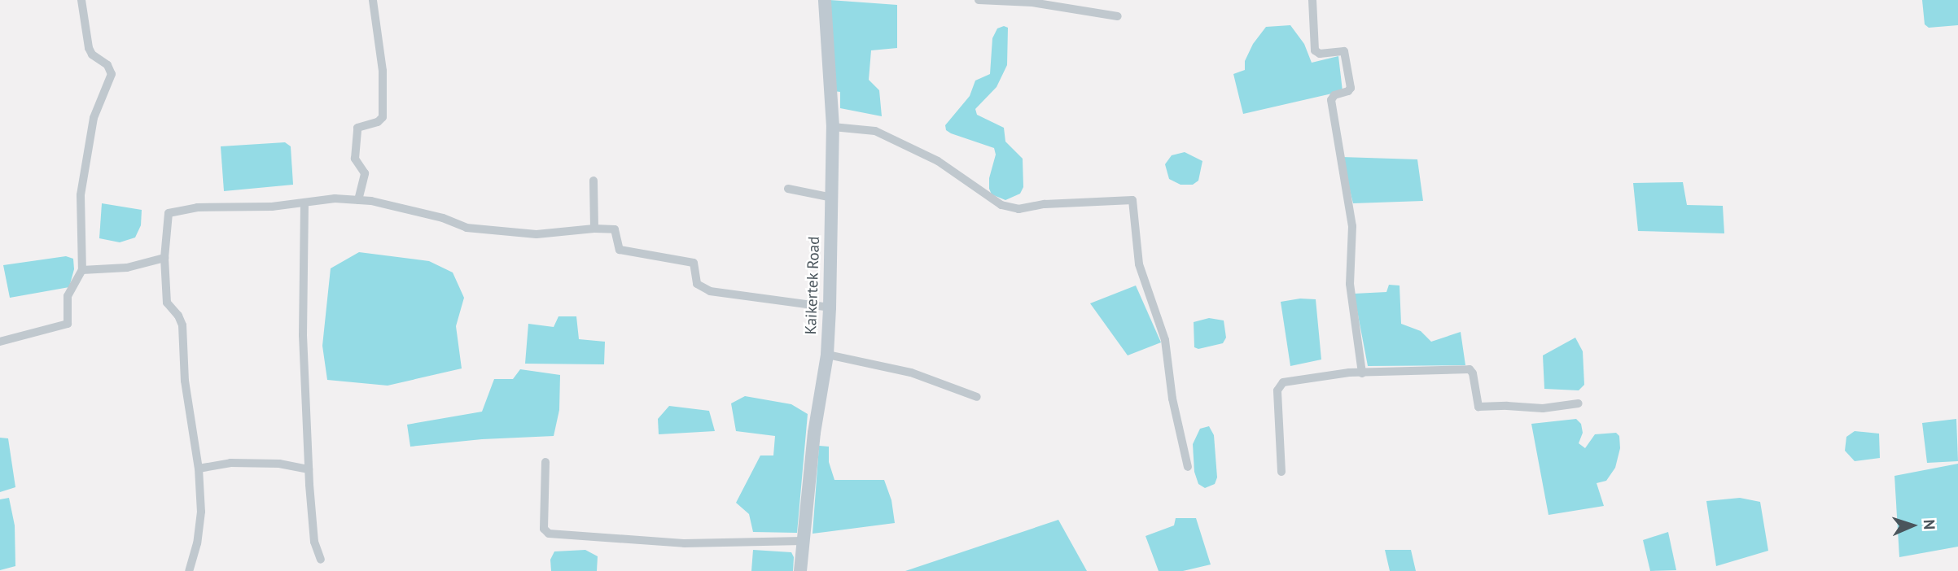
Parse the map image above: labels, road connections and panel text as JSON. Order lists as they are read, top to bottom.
{
  "streets": {
    "main road": ["Kaikertek Road"]
  },
  "north": "right"
}
